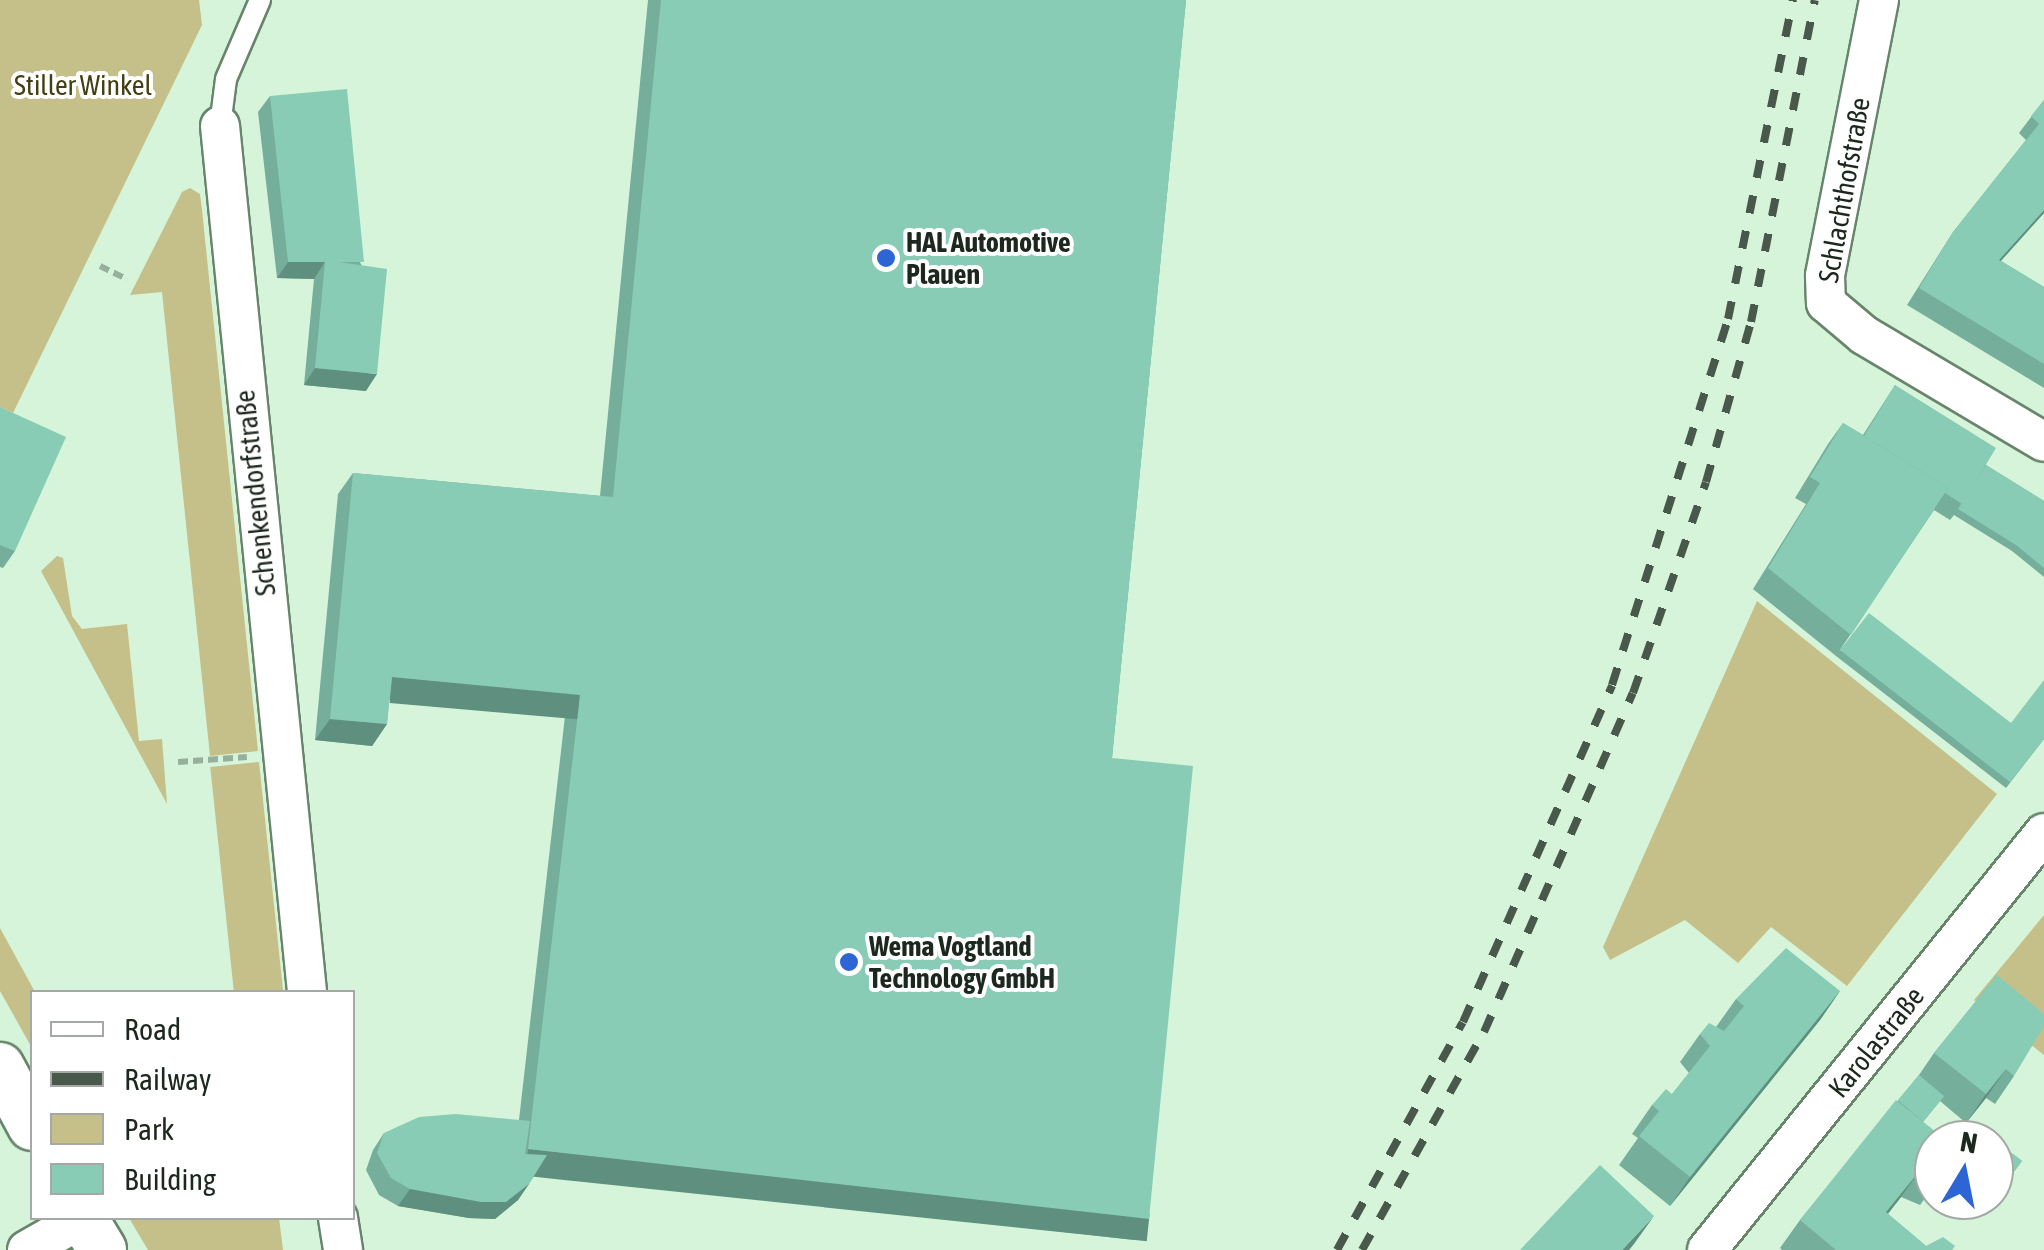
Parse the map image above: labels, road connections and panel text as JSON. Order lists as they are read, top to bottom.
{
  "streets": {
    "street": ["Schlachthofstraße", "Schenkendorfstraße", "Karolastraße"]
  },
  "parks": ["Stiller Winkel"],
  "places": ["HAL Automotive Plauen", "Wema Vogtland Technology GmbH"],
  "legend": [
    "Road",
    "Railway",
    "Park",
    "Building"
  ],
  "north": "top"
}
